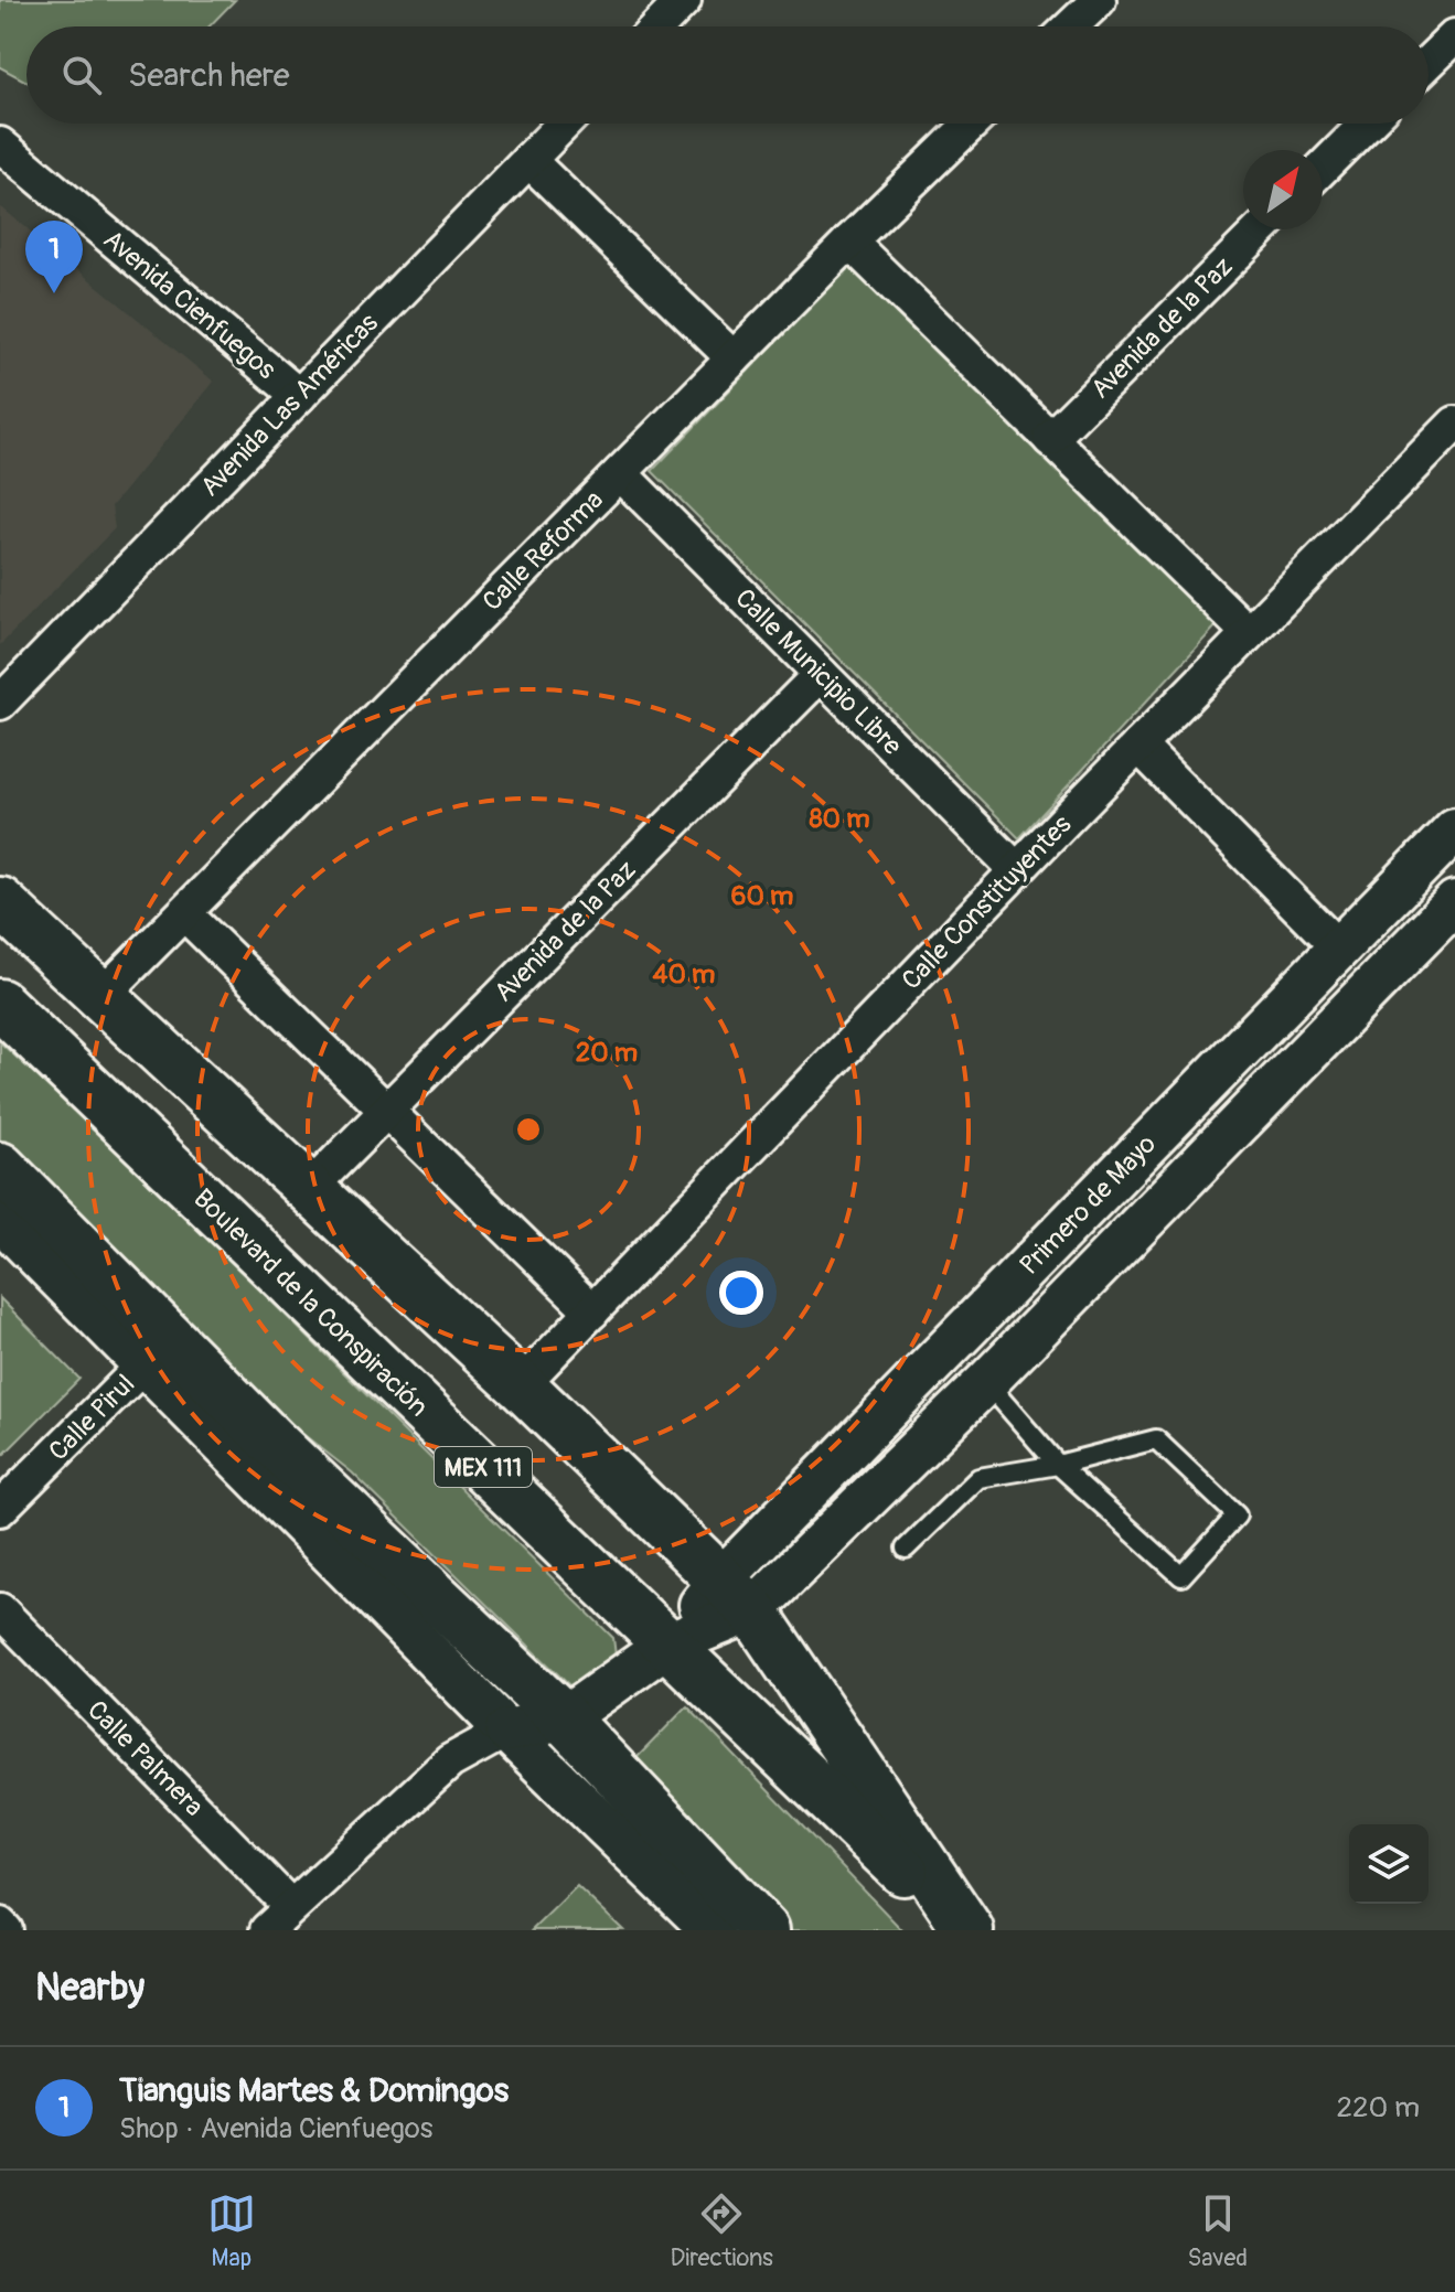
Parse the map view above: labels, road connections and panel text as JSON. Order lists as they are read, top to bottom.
{
  "streets": {
    "main road": ["Boulevard de la Conspiración", "MEX 111"],
    "street": [
      "Avenida Cienfuegos",
      "Avenida de la Paz",
      "Avenida Las Américas",
      "Calle Reforma",
      "Calle Municipio Libre",
      "Calle Constituyentes",
      "Primero de Mayo",
      "Calle Pirul",
      "Calle Palmera"
    ]
  },
  "crossings": [
    ["Avenida Cienfuegos", "Avenida Las Américas"],
    ["Avenida de la Paz", "Calle Municipio Libre"],
    ["Calle Reforma", "Calle Municipio Libre"],
    ["Calle Municipio Libre", "Calle Constituyentes"]
  ],
  "north": "top right",
  "page": {
    "search": "Search here",
    "pins": "1",
    "heading": "Nearby",
    "list": [
      {
        "mark": "1",
        "name": "Tianguis Martes & Domingos",
        "note": "Shop · Avenida Cienfuegos",
        "value": "220 m"
      }
    ],
    "nav": ["Map", "Directions", "Saved"]
  },
  "rings": [
    "80 m",
    "60 m",
    "40 m",
    "20 m"
  ]
}
